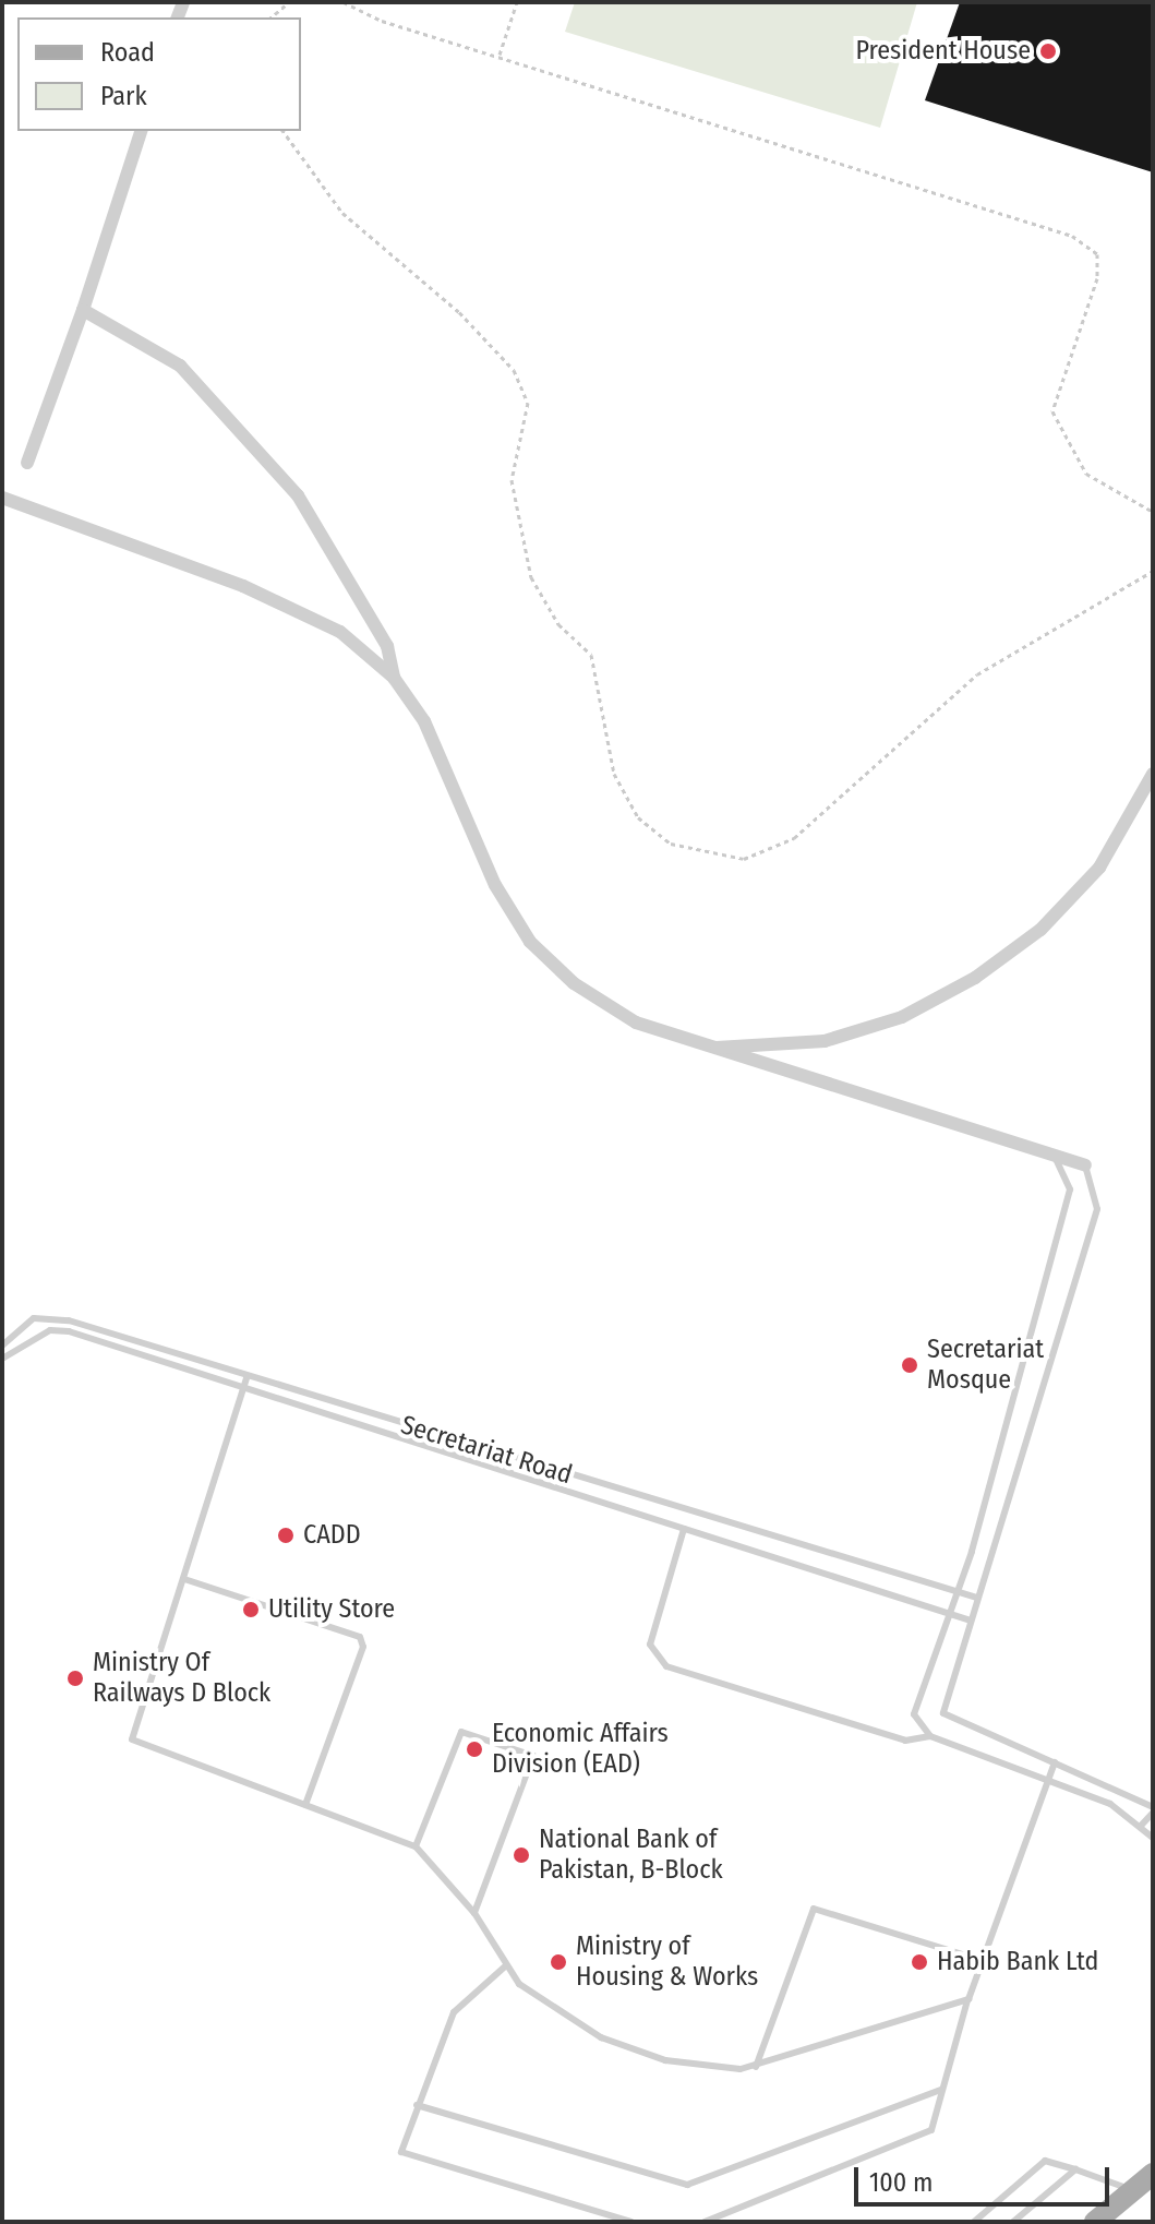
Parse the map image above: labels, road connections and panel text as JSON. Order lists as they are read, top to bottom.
{
  "streets": {
    "lane": ["Secretariat Road"]
  },
  "places": [
    "President House",
    "Secretariat Mosque",
    "CADD",
    "Utility Store",
    "Ministry Of Railways D Block",
    "Economic Affairs Division (EAD)",
    "National Bank of Pakistan, B-Block",
    "Ministry of Housing & Works",
    "Habib Bank Ltd"
  ],
  "legend": ["Road", "Park"],
  "scale_bar": "100 m"
}
